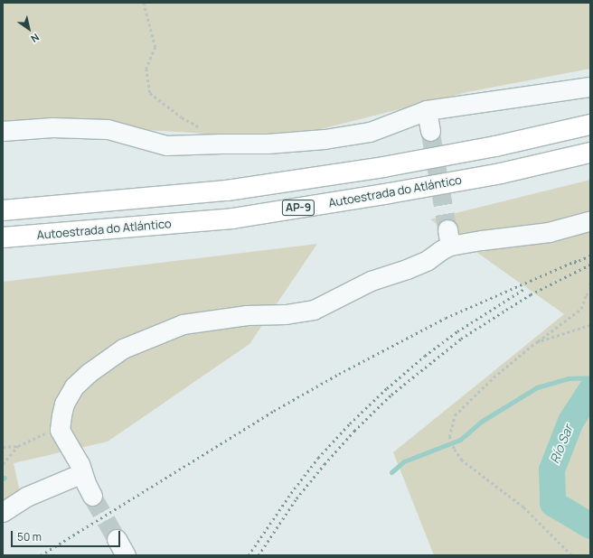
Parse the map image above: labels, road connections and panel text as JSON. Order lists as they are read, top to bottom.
{
  "streets": {
    "highway": ["Autoestrada do Atlántico", "AP-9"]
  },
  "water": ["Río Sar"],
  "scale_bar": "50 m",
  "north": "bottom right"
}
